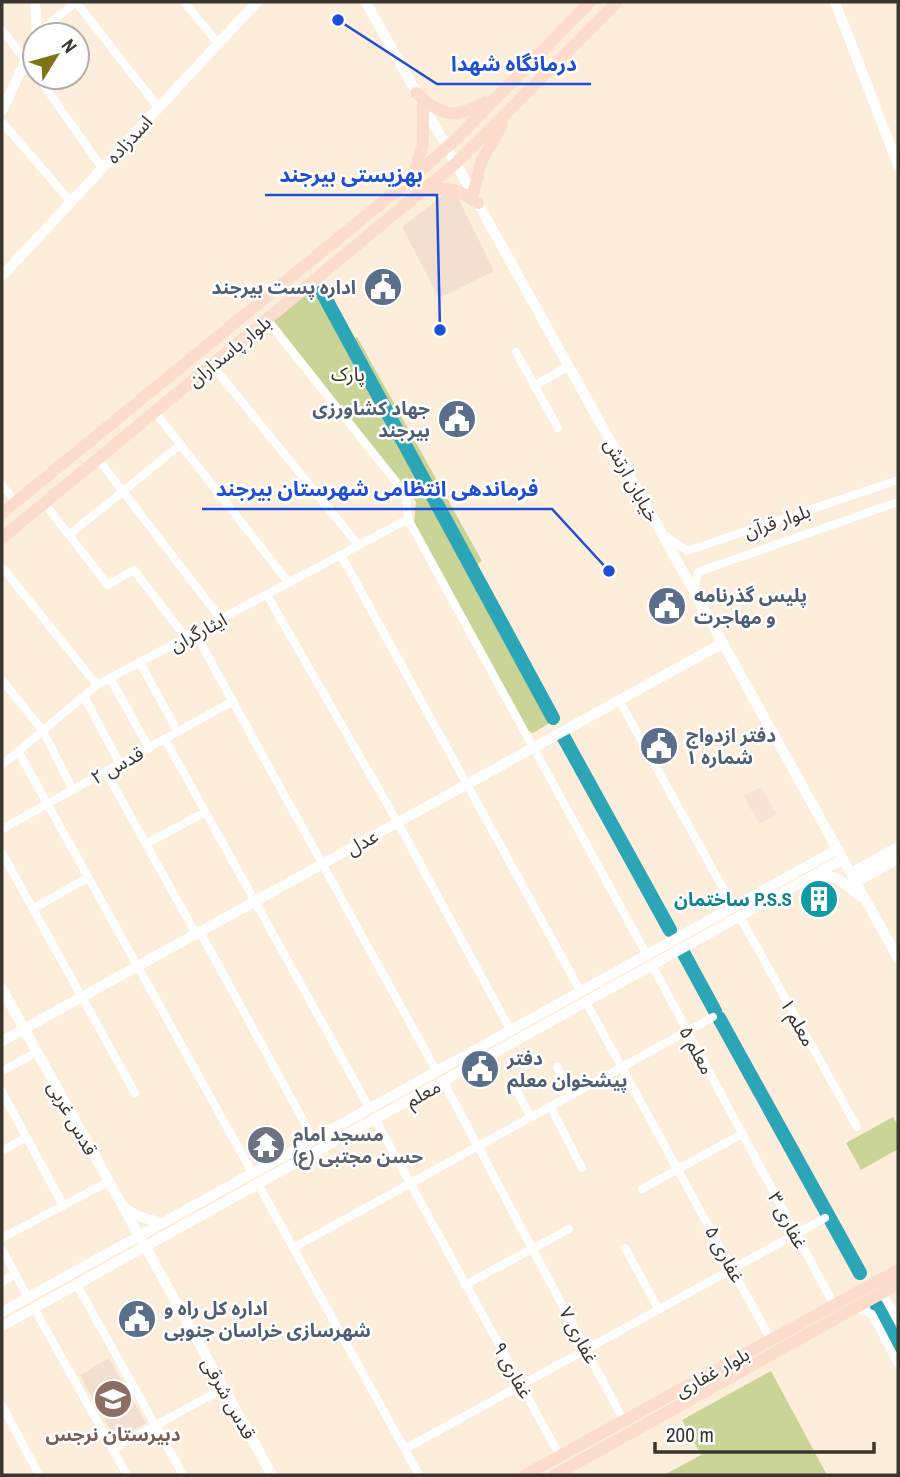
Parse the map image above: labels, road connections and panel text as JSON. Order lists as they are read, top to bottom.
{
  "streets": {
    "main road": [
      "اسدزاده",
      "بلوار پاسداران",
      "خیابان ارتش",
      "عدل",
      "معلم",
      "قدس غربی",
      "بلوار غفاری",
      "قدس شرقی"
    ],
    "street": [
      "بلوار قرآن",
      "ایثارگران",
      "قدس ۲",
      "معلم ۱",
      "معلم ۵",
      "غفاری ۳",
      "غفاری ۵",
      "غفاری ۷",
      "غفاری ۹"
    ]
  },
  "crossings": [
    ["بلوار پاسداران", "خیابان ارتش"],
    ["بلوار پاسداران", "معلم ۵"],
    ["خیابان ارتش", "بلوار قرآن"],
    ["خیابان ارتش", "عدل"],
    ["خیابان ارتش", "معلم"],
    ["ایثارگران", "معلم ۵"],
    ["ایثارگران", "غفاری ۵"],
    ["ایثارگران", "غفاری ۷"],
    ["قدس ۲", "غفاری ۷"],
    ["قدس ۲", "غفاری ۹"],
    ["عدل", "معلم ۱"],
    ["عدل", "معلم ۵"],
    ["عدل", "قدس غربی"],
    ["عدل", "غفاری ۵"],
    ["عدل", "غفاری ۷"],
    ["عدل", "غفاری ۹"],
    ["معلم ۱", "معلم"],
    ["معلم ۵", "معلم"],
    ["معلم ۵", "غفاری ۳"],
    ["معلم", "قدس غربی"],
    ["معلم", "غفاری ۵"],
    ["معلم", "غفاری ۷"],
    ["معلم", "غفاری ۹"],
    ["معلم", "قدس شرقی"],
    ["قدس غربی", "قدس شرقی"],
    ["غفاری ۳", "بلوار غفاری"],
    ["غفاری ۵", "بلوار غفاری"],
    ["غفاری ۷", "بلوار غفاری"],
    ["غفاری ۹", "بلوار غفاری"]
  ],
  "parks": ["پارک"],
  "places": {
    "other": ["درمانگاه شهدا", "بهزیستی بیرجند", "فرماندهی انتظامی شهرستان بیرجند"],
    "public building": [
      "اداره پست بیرجند",
      "جهاد کشاورزی بیرجند",
      "پلیس گذرنامه و مهاجرت",
      "دفتر ازدواج شماره ۱",
      "دفتر پیشخوان معلم",
      "اداره کل راه و شهرسازی خراسان جنوبی"
    ],
    "building": ["ساختمان P.S.S"],
    "temple": ["مسجد امام حسن مجتبی (ع)"],
    "school or university": ["دبیرستان نرجس"]
  },
  "scale_bar": "200 m",
  "north": "top right"
}
